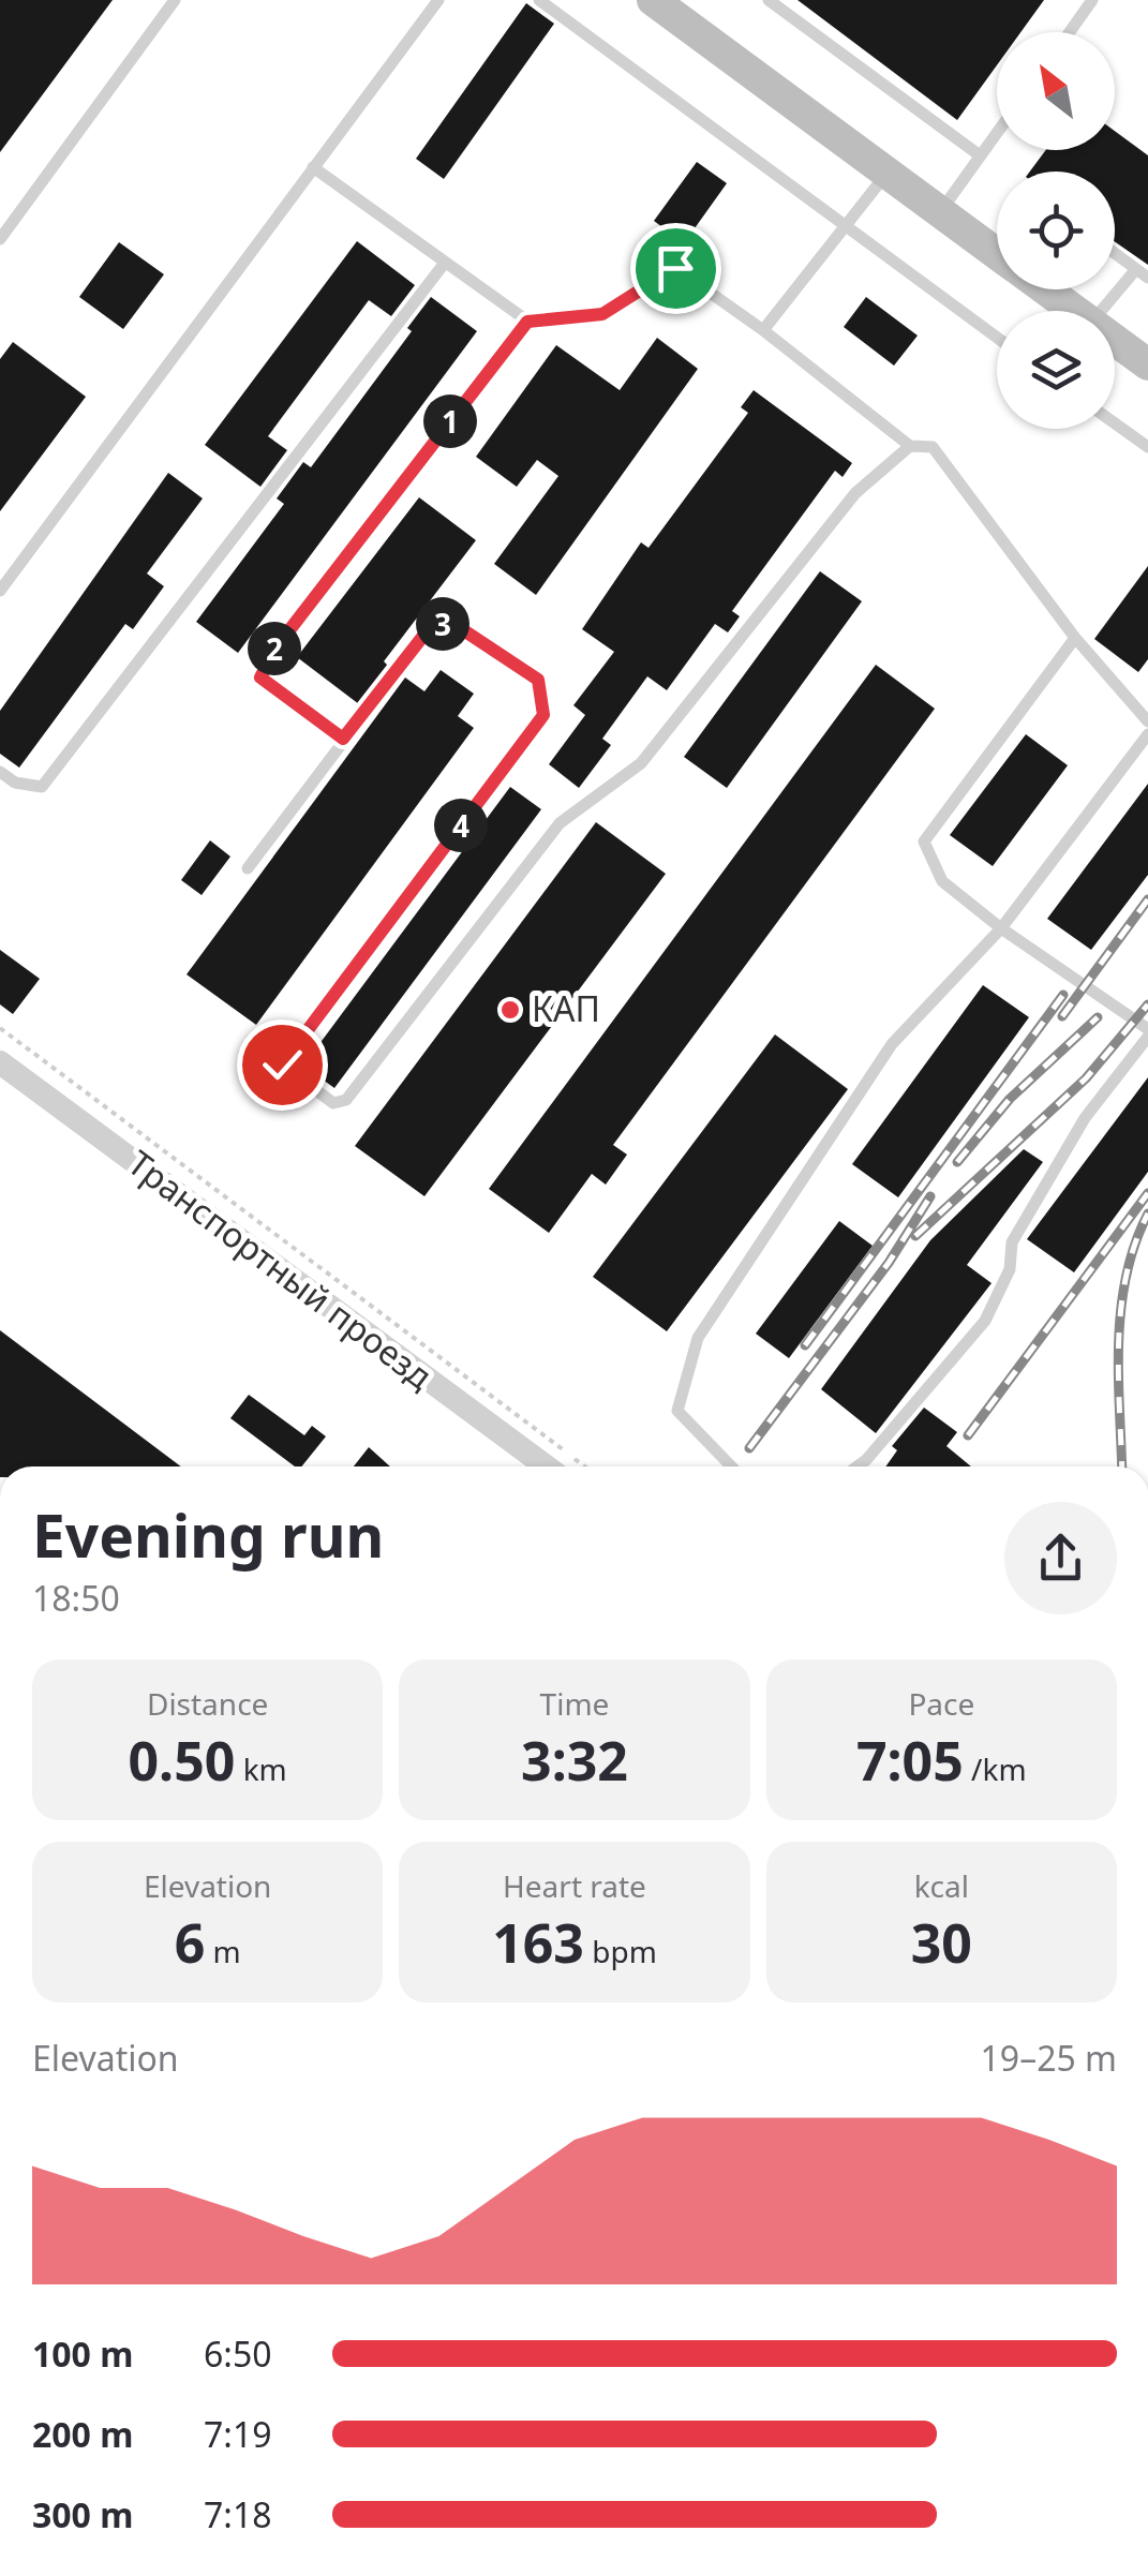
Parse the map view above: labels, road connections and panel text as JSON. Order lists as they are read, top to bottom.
{
  "streets": {
    "street": ["Транспортный проезд"]
  },
  "places": ["КАП"],
  "north": "top left",
  "page": {
    "pins": [
      "1",
      "3",
      "2",
      "4"
    ],
    "heading": ["Evening run", "18:50"],
    "stats": [
      ["Distance", "0.50 km"],
      ["Time", "3:32"],
      ["Pace", "7:05 /km"],
      ["Elevation", "6 m"],
      ["Heart rate", "163 bpm"],
      ["kcal", "30"]
    ],
    "chart": ["Elevation", "19–25 m"],
    "list": [
      {
        "name": "100 m",
        "note": "6:50"
      },
      {
        "name": "200 m",
        "note": "7:19"
      },
      {
        "name": "300 m",
        "note": "7:18"
      }
    ]
  }
}
